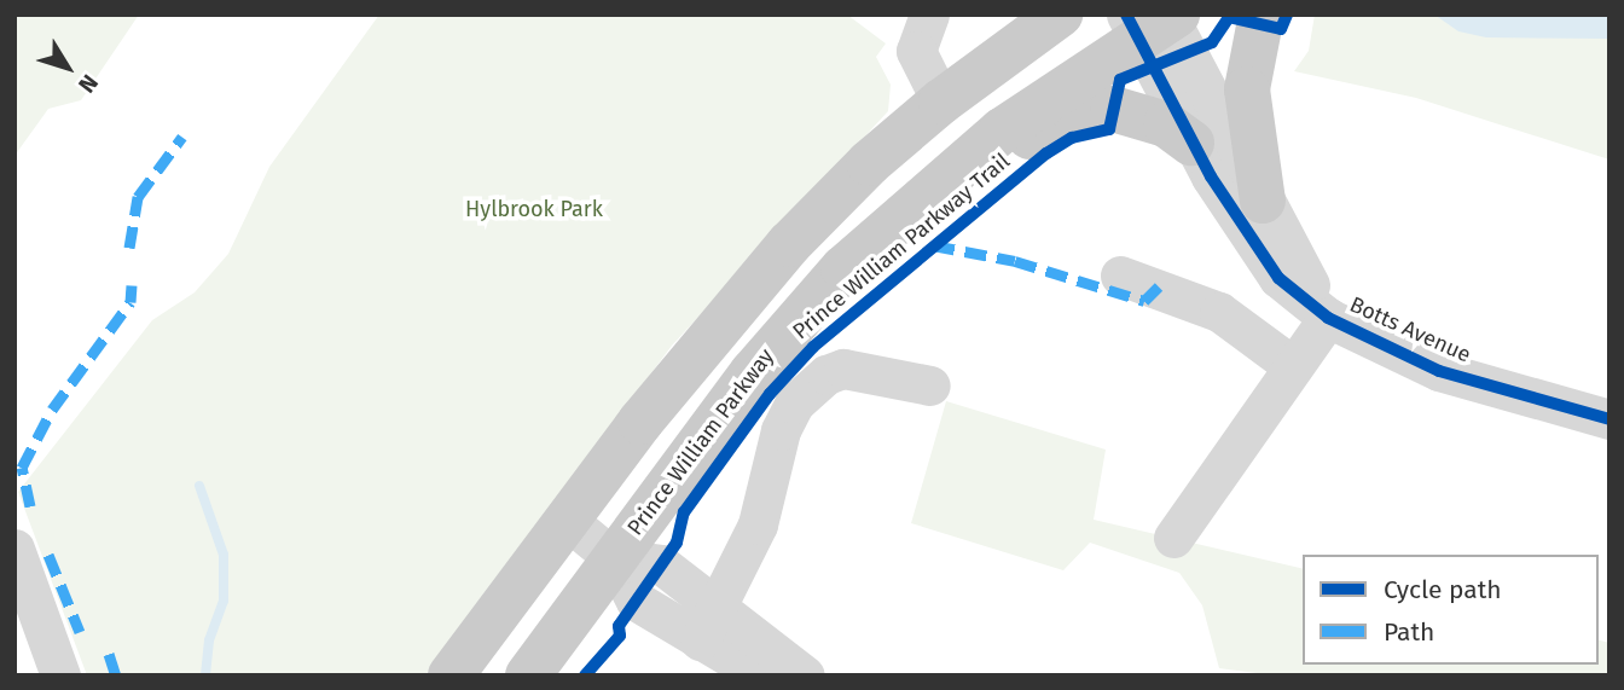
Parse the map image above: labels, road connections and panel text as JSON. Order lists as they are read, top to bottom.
{
  "streets": {
    "main road": ["Prince William Parkway"],
    "street": ["Botts Avenue"],
    "cycle path": ["Prince William Parkway Trail"]
  },
  "crossings": [
    ["Botts Avenue", "Prince William Parkway"]
  ],
  "parks": ["Hylbrook Park"],
  "legend": ["Cycle path", "Path"],
  "north": "bottom right"
}
